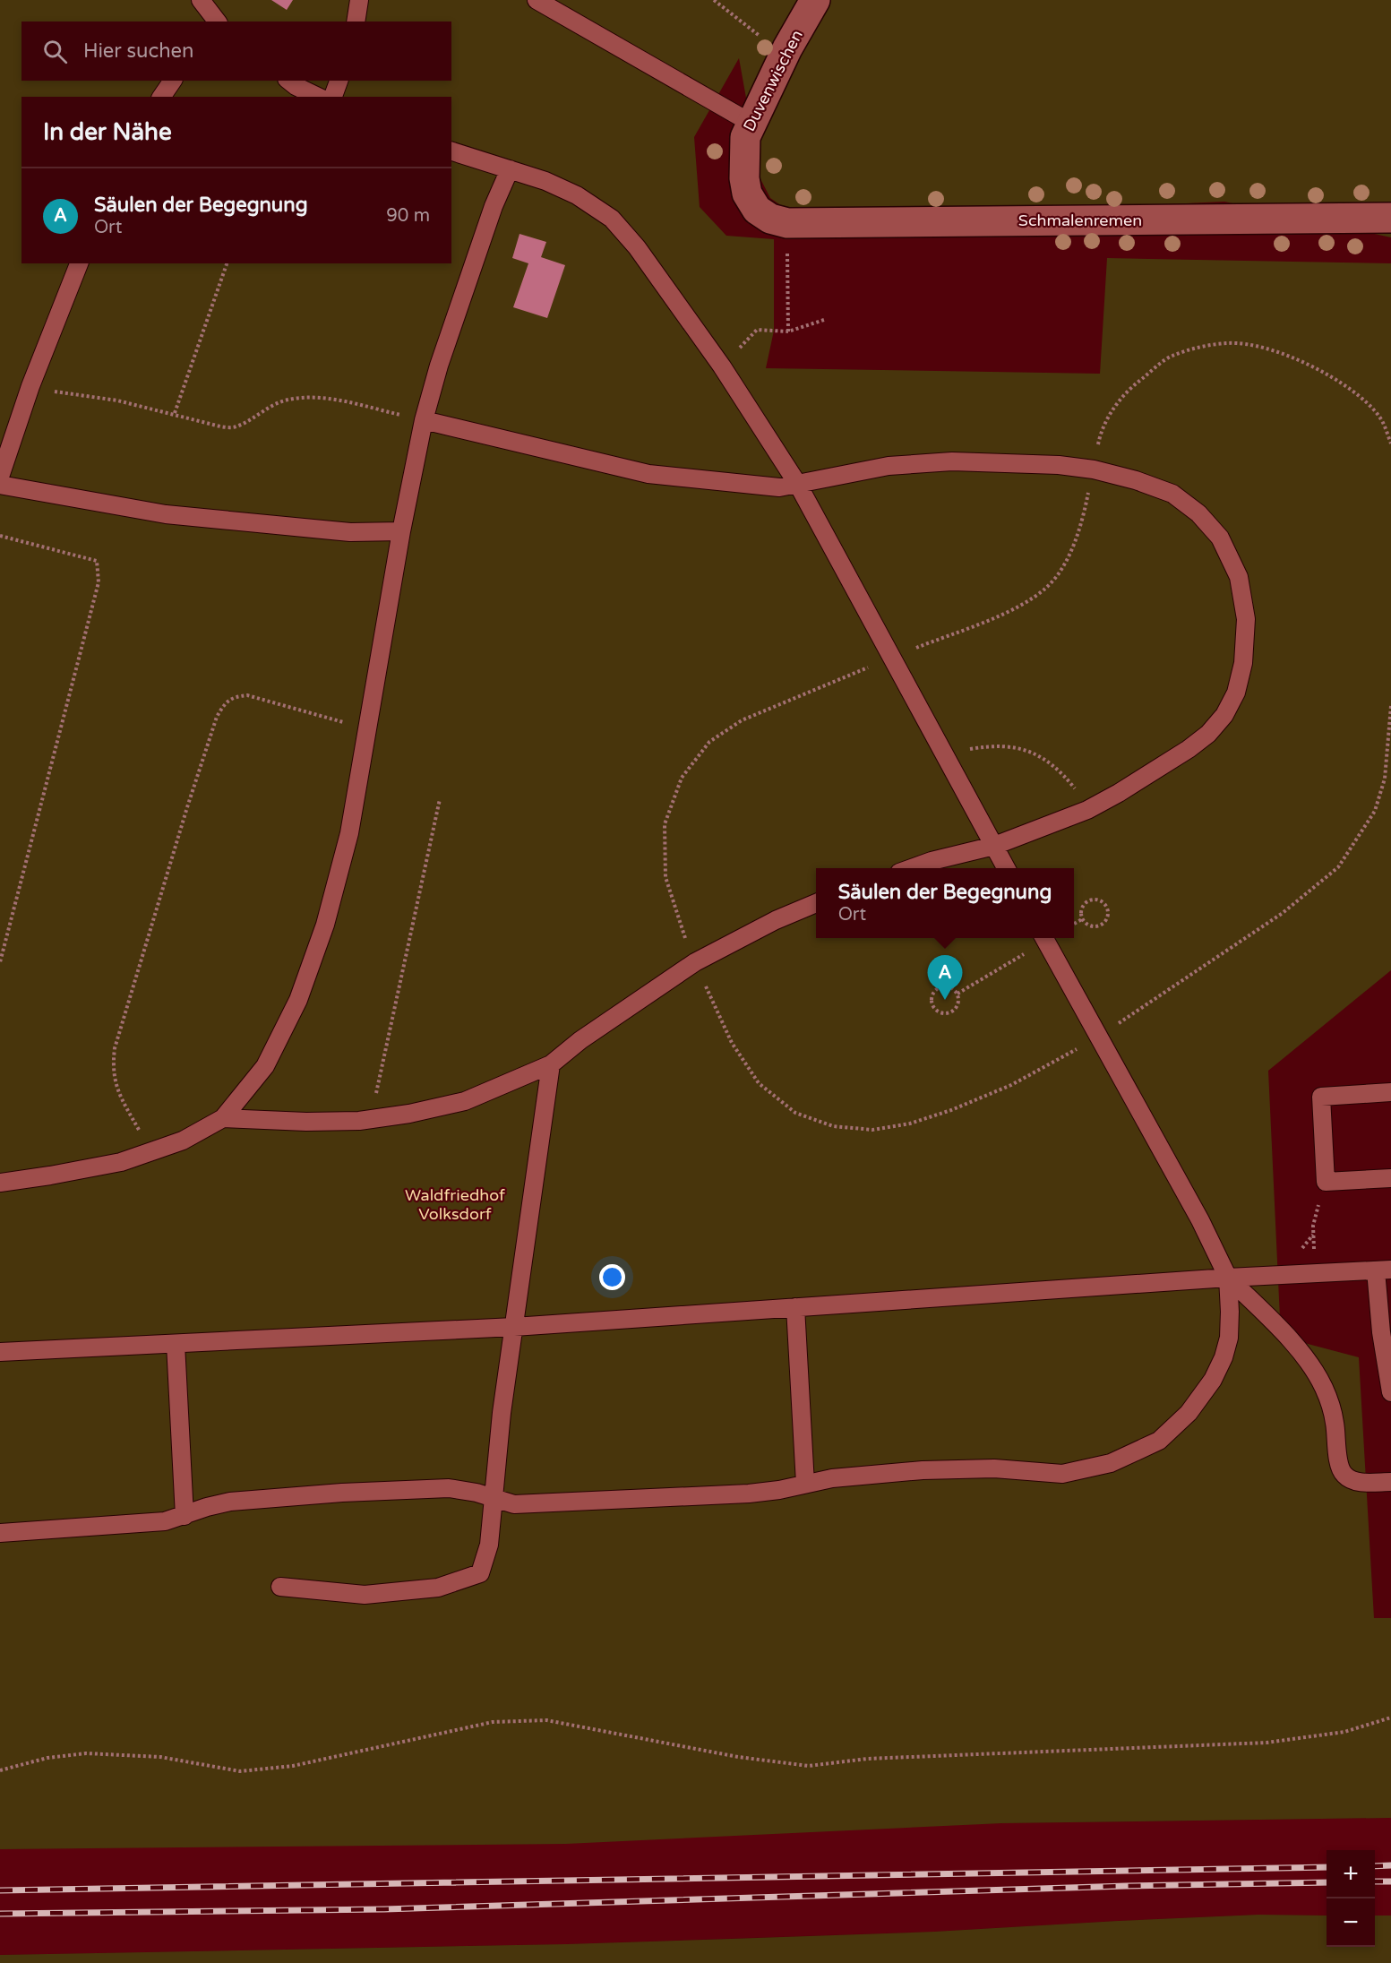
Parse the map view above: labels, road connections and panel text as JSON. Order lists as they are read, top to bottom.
{
  "streets": {
    "street": ["Duvenwischen", "Schmalenremen"]
  },
  "crossings": [
    ["Duvenwischen", "Schmalenremen"]
  ],
  "parks": ["Waldfriedhof Volksdorf"],
  "page": {
    "search": "Hier suchen",
    "heading": "In der Nähe",
    "list": [
      {
        "mark": "A",
        "name": "Säulen der Begegnung",
        "note": "Ort",
        "value": "90 m"
      }
    ],
    "popup": ["Säulen der Begegnung", "Ort"],
    "pins": "A",
    "map_buttons": ["+", "−"]
  }
}
